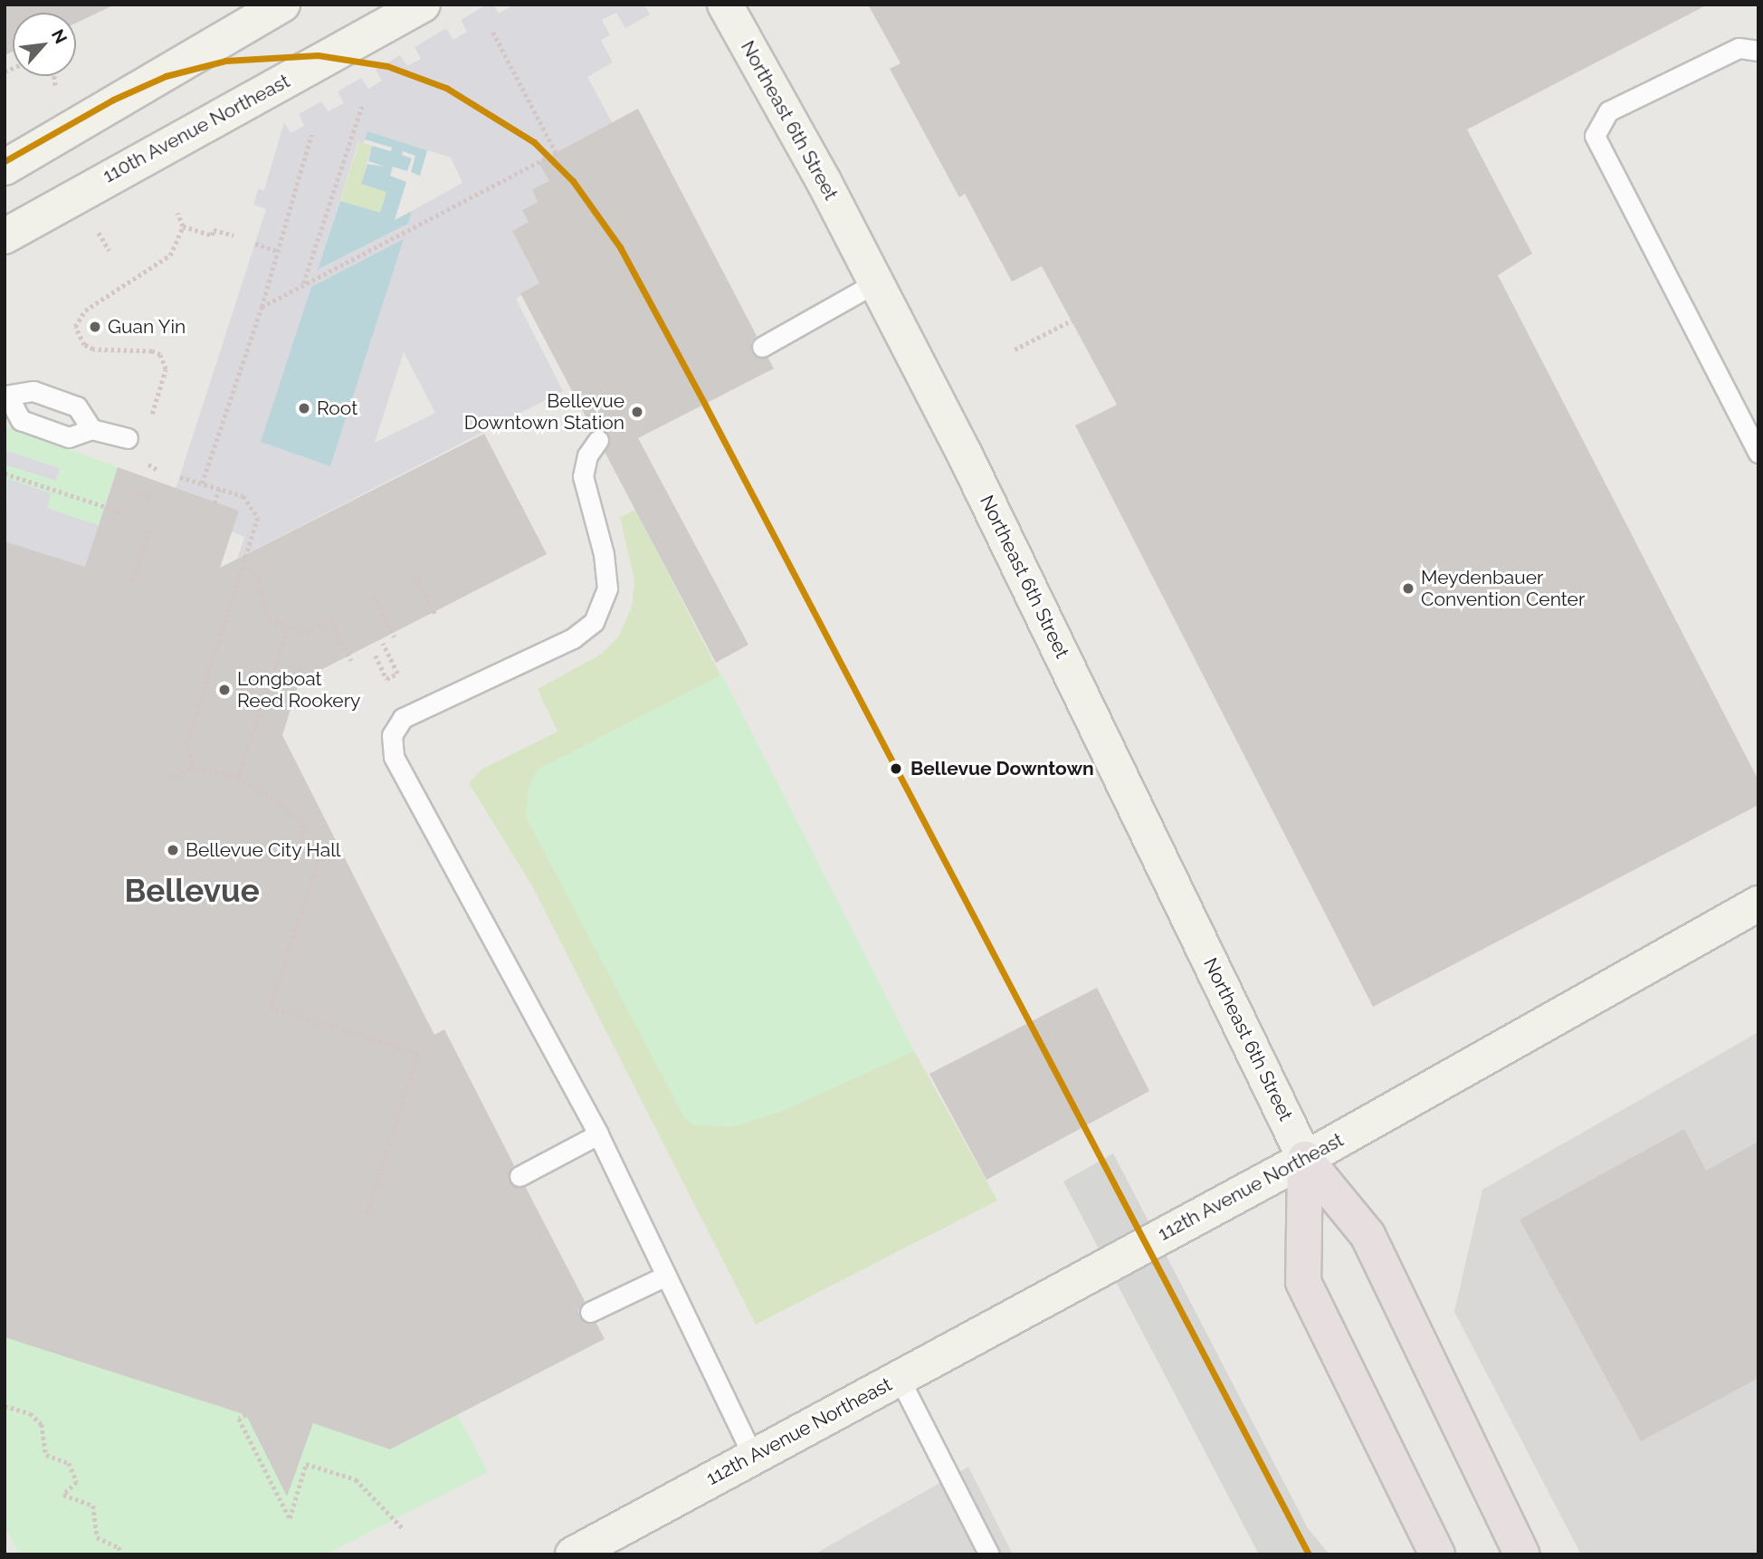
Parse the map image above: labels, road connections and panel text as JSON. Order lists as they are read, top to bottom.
{
  "streets": {
    "street": ["Northeast 6th Street", "110th Avenue Northeast", "112th Avenue Northeast"]
  },
  "crossings": [
    ["Northeast 6th Street", "112th Avenue Northeast"]
  ],
  "districts": ["Bellevue"],
  "places": [
    "Guan Yin",
    "Root",
    "Bellevue Downtown Station",
    "Meydenbauer Convention Center",
    "Longboat Reed Rookery",
    "Bellevue Downtown",
    "Bellevue City Hall"
  ],
  "north": "top right"
}
